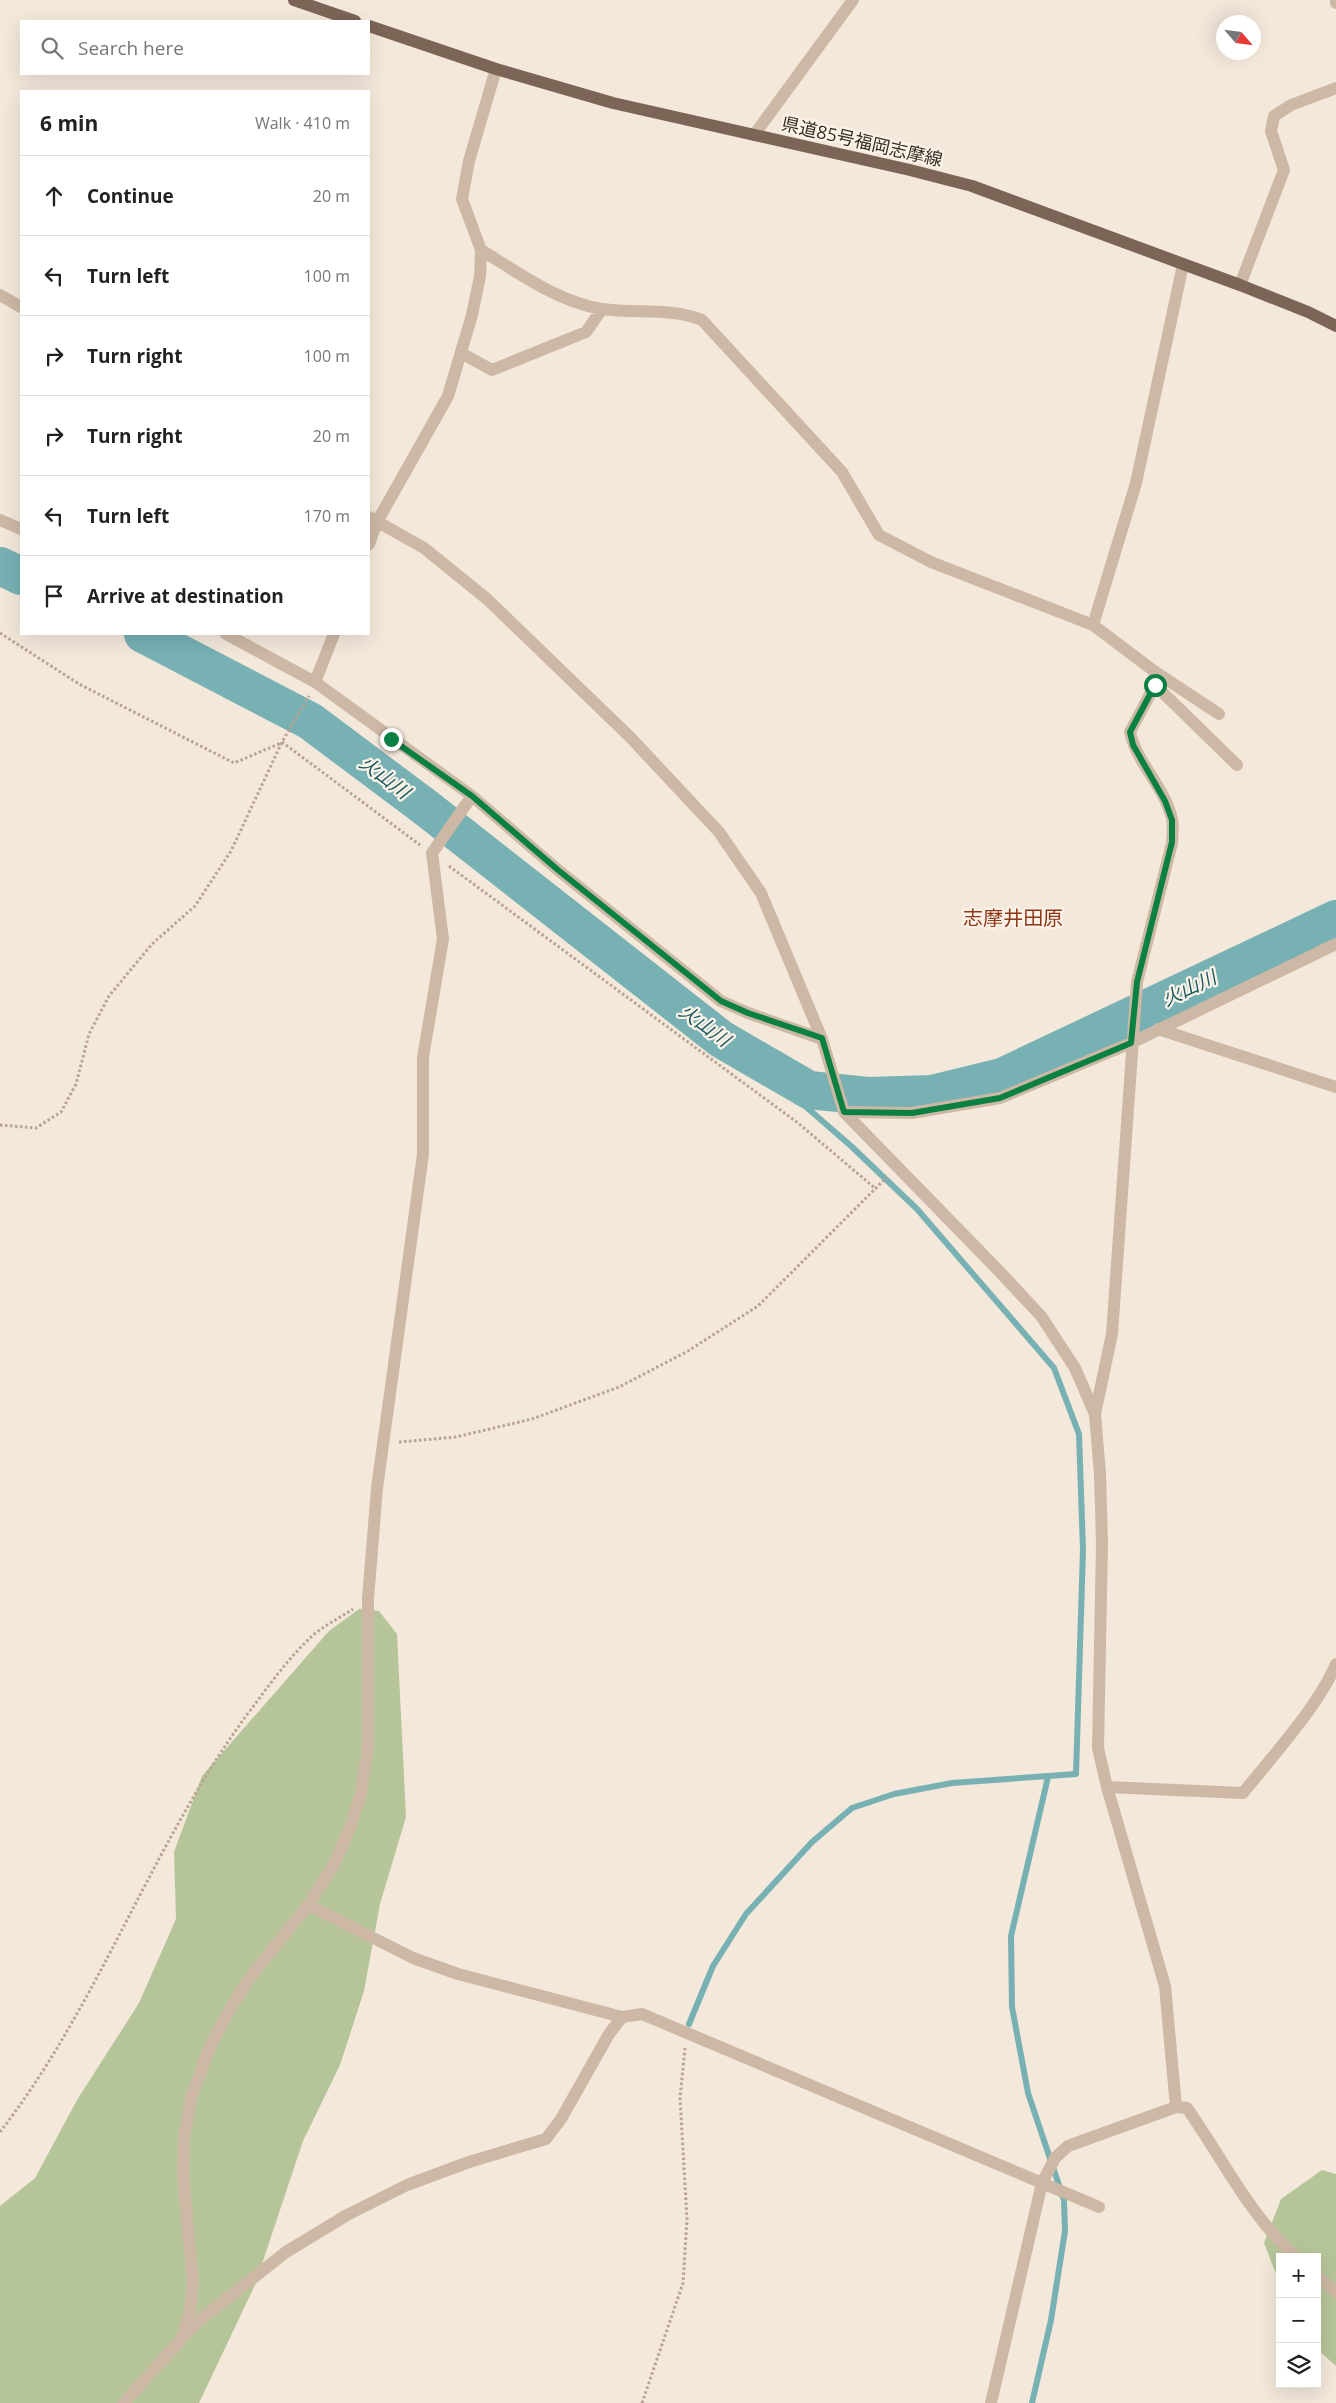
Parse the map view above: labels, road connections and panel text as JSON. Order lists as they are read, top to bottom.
{
  "streets": {
    "main road": ["県道85号福岡志摩線"]
  },
  "districts": ["志摩井田原"],
  "water": ["火山川"],
  "north": "bottom right",
  "page": {
    "search": "Search here",
    "heading": ["6 min", "Walk · 410 m"],
    "list": [
      ["Continue", "20 m"],
      ["Turn left", "100 m"],
      ["Turn right", "100 m"],
      ["Turn right", "20 m"],
      ["Turn left", "170 m"],
      "Arrive at destination"
    ],
    "map_buttons": ["+", "−"]
  }
}
